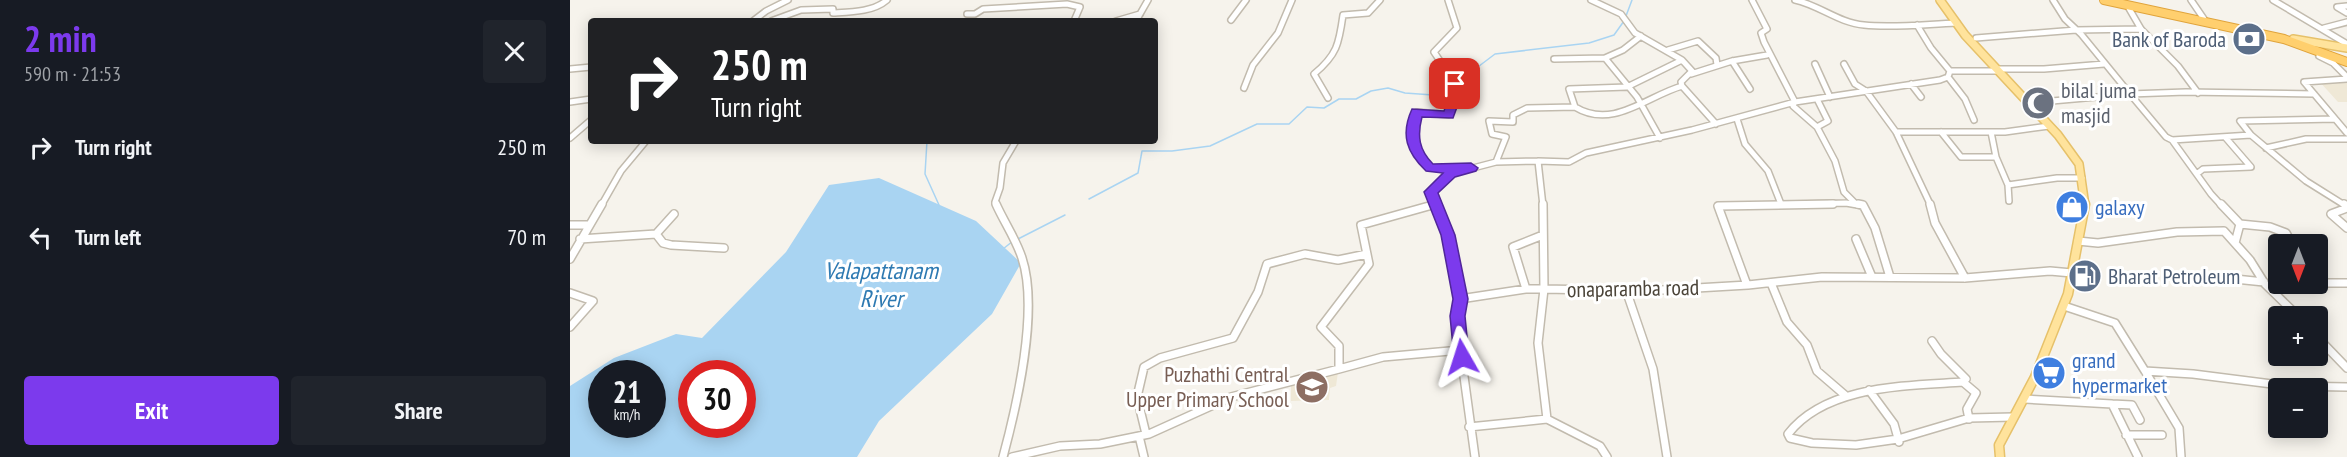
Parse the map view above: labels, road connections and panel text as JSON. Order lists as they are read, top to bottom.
{
  "streets": {
    "street": ["onaparamba road"]
  },
  "water": ["Valapattanam River"],
  "places": {
    "bank": ["Bank of Baroda"],
    "mosque": ["bilal juma masjid"],
    "shop": ["galaxy"],
    "fuel station": ["Bharat Petroleum"],
    "supermarket": ["grand hypermarket"],
    "school or university": ["Puzhathi Central Upper Primary School"]
  },
  "north": "bottom",
  "page": {
    "heading": ["2 min", "590 m · 21:53"],
    "turn": ["250 m", "Turn right"],
    "list": [
      {
        "name": "Turn right",
        "value": "250 m"
      },
      {
        "name": "Turn left",
        "value": "70 m"
      }
    ],
    "map_buttons": ["+", "−"],
    "speed": "21 km/h",
    "limit": "30",
    "buttons": ["Exit", "Share"]
  }
}
